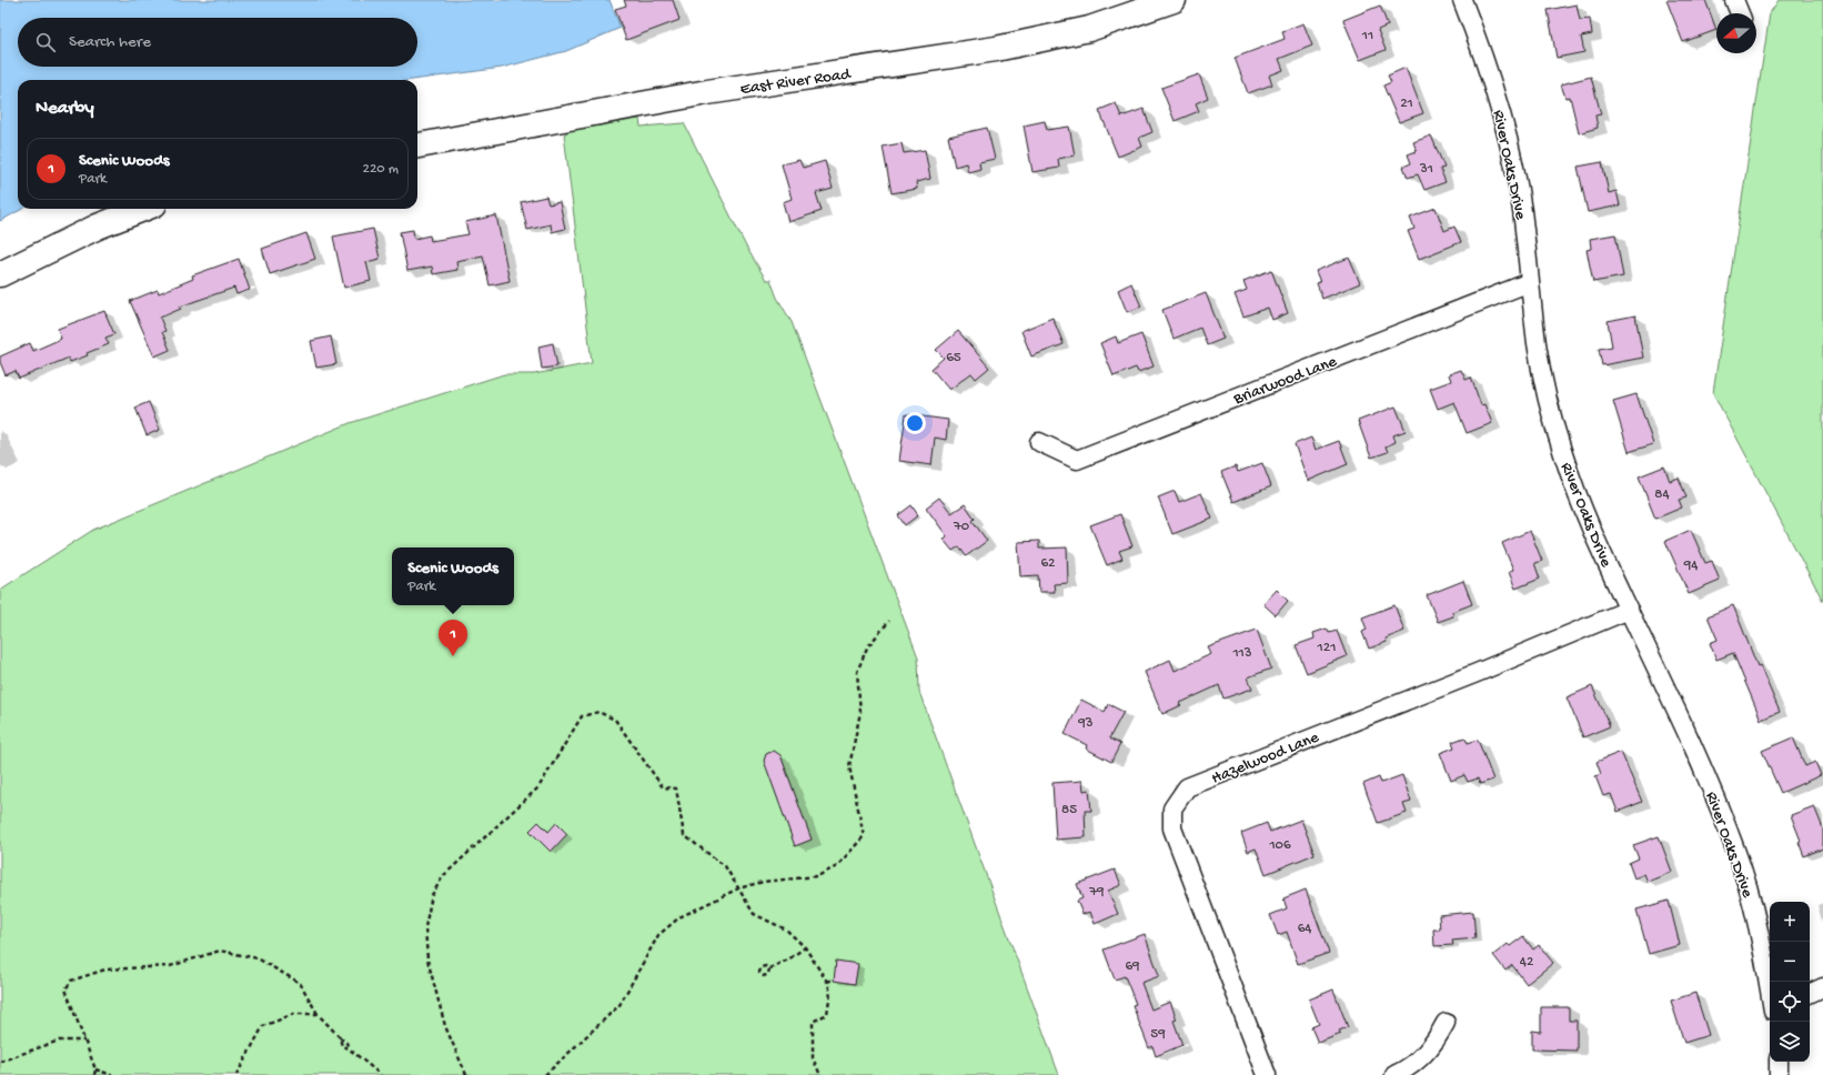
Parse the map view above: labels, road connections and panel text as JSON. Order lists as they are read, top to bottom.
{
  "streets": {
    "main road": ["East River Road"],
    "street": ["River Oaks Drive", "Briarwood Lane", "Hazelwood Lane"]
  },
  "crossings": [
    ["River Oaks Drive", "Briarwood Lane"],
    ["River Oaks Drive", "Hazelwood Lane"]
  ],
  "house_numbers": [
    "11",
    "21",
    "31",
    "65",
    "84",
    "70",
    "62",
    "94",
    "121",
    "113",
    "93",
    "85",
    "106",
    "79",
    "64",
    "42",
    "69",
    "59"
  ],
  "north": "left",
  "page": {
    "search": "Search here",
    "heading": "Nearby",
    "list": [
      {
        "mark": "1",
        "name": "Scenic Woods",
        "note": "Park",
        "value": "220 m"
      }
    ],
    "popup": ["Scenic Woods", "Park"],
    "pins": "1",
    "map_buttons": ["+", "−"]
  }
}
